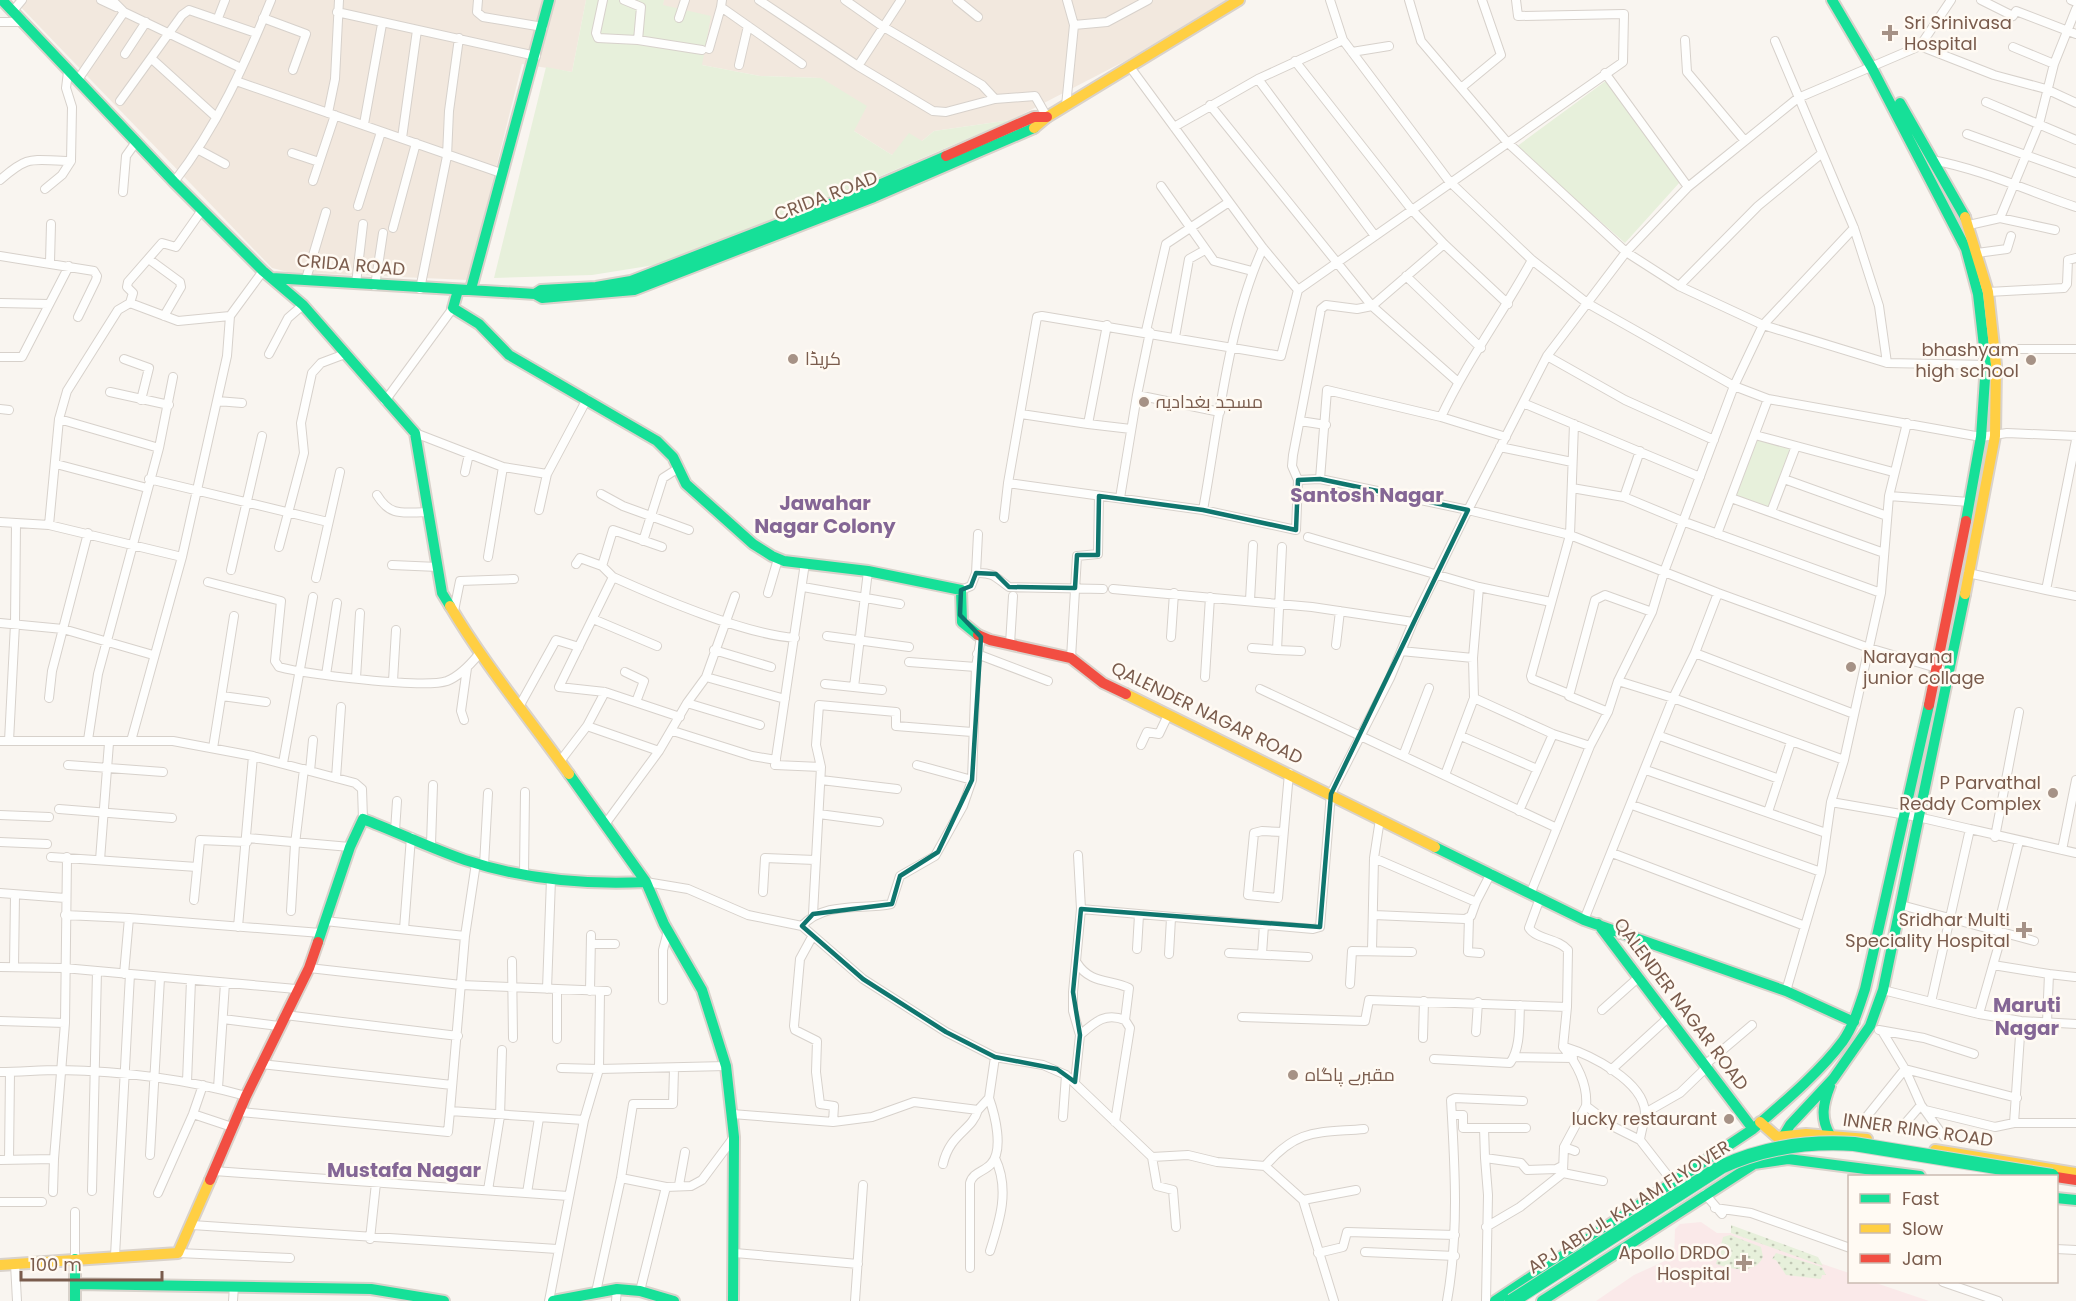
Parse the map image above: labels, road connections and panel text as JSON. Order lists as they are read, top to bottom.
{
  "streets": {
    "main road": [
      "CRIDA ROAD",
      "QALENDER NAGAR ROAD",
      "INNER RING ROAD",
      "APJ ABDUL KALAM FLYOVER"
    ]
  },
  "districts": [
    "Santosh Nagar",
    "Jawahar Nagar Colony",
    "Maruti Nagar",
    "Mustafa Nagar"
  ],
  "places": {
    "health": ["Sri Srinivasa Hospital", "Sridhar Multi Speciality Hospital", "Apollo DRDO Hospital"],
    "other": [
      "کریڈا",
      "bhashyam high school",
      "مسجد بغدادیہ",
      "Narayana junior collage",
      "P Parvathal Reddy Complex",
      "مقبرے پاگاہ",
      "lucky restaurant"
    ]
  },
  "legend": ["Fast", "Slow", "Jam"],
  "scale_bar": "100 m"
}
